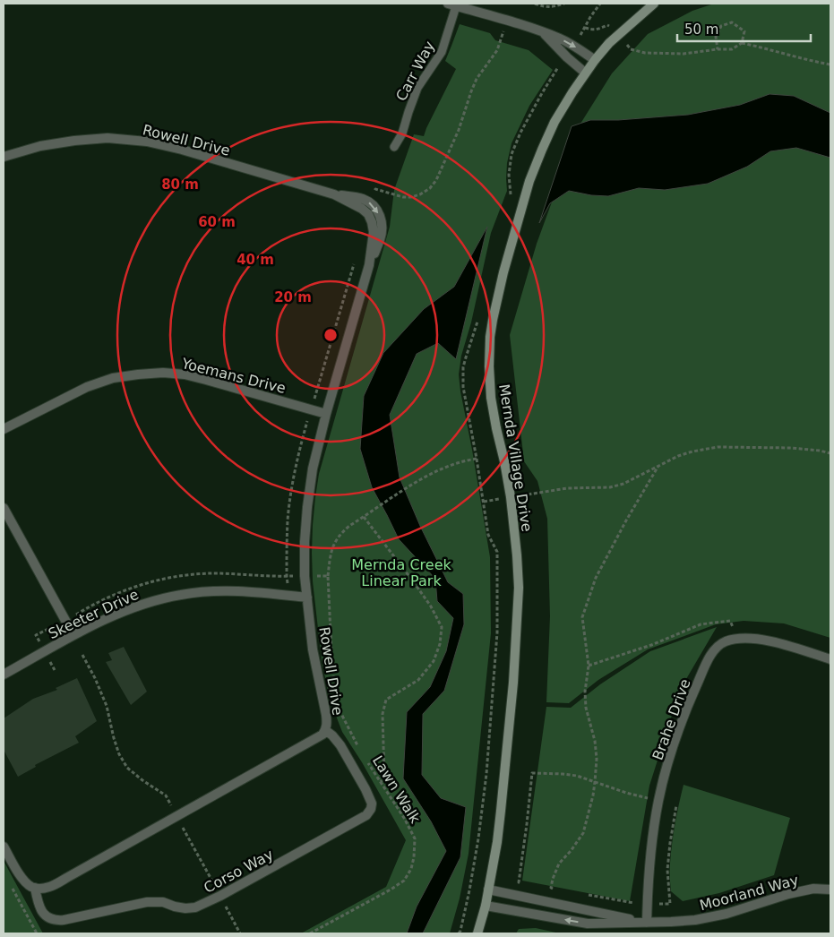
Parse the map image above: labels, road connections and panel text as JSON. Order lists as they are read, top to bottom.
{
  "streets": {
    "street": [
      "Rowell Drive",
      "Yoemans Drive",
      "Mernda Village Drive",
      "Skeeter Drive",
      "Brahe Drive",
      "Corso Way",
      "Moorland Way"
    ],
    "lane": ["Carr Way"],
    "path": ["Lawn Walk"]
  },
  "crossings": [
    ["Rowell Drive", "Yoemans Drive"],
    ["Rowell Drive", "Skeeter Drive"],
    ["Rowell Drive", "Corso Way"],
    ["Mernda Village Drive", "Moorland Way"],
    ["Brahe Drive", "Moorland Way"]
  ],
  "parks": ["Mernda Creek Linear Park"],
  "scale_bar": "50 m",
  "rings": [
    "80 m",
    "60 m",
    "40 m",
    "20 m"
  ]
}
